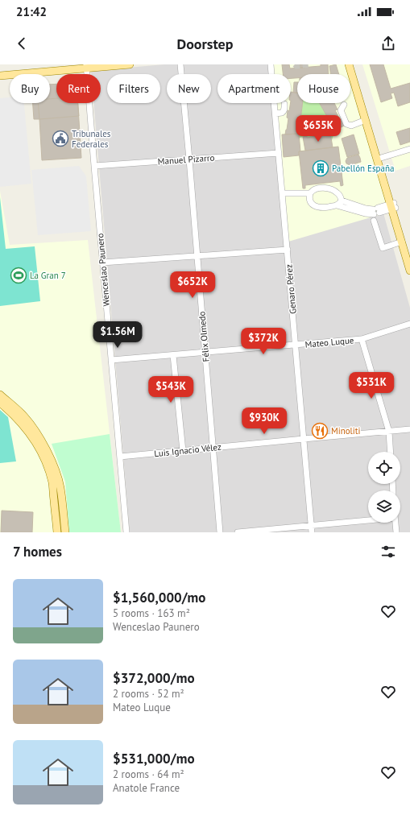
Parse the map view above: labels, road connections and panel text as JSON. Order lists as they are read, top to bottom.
{
  "streets": {
    "street": [
      "Manuel Pizarro",
      "Wenceslao Paunero",
      "Genaro Pérez",
      "Félix Olmedo",
      "Mateo Luque",
      "Luis Ignacio Vélez"
    ]
  },
  "crossings": [
    ["Manuel Pizarro", "Wenceslao Paunero"],
    ["Manuel Pizarro", "Genaro Pérez"],
    ["Manuel Pizarro", "Félix Olmedo"],
    ["Wenceslao Paunero", "Mateo Luque"],
    ["Wenceslao Paunero", "Luis Ignacio Vélez"],
    ["Genaro Pérez", "Mateo Luque"],
    ["Genaro Pérez", "Luis Ignacio Vélez"],
    ["Félix Olmedo", "Mateo Luque"],
    ["Félix Olmedo", "Luis Ignacio Vélez"]
  ],
  "places": {
    "public building": ["Tribunales Federales"],
    "building": ["Pabellón España"],
    "sports": ["La Gran 7"],
    "restaurant": ["Minoliti"]
  },
  "page": {
    "status": "21:42",
    "header": "Doorstep",
    "chip": [
      "Buy",
      "Rent",
      "Filters",
      "New",
      "Apartment",
      "House"
    ],
    "price": [
      "$655K",
      "$652K",
      "$1.56M",
      "$372K",
      "$531K",
      "$543K",
      "$930K"
    ],
    "heading": "7 homes",
    "list": [
      {
        "name": "$1,560,000/mo",
        "note": "5 rooms · 163 m² · Wenceslao Paunero"
      },
      {
        "name": "$372,000/mo",
        "note": "2 rooms · 52 m² · Mateo Luque"
      },
      {
        "name": "$531,000/mo",
        "note": "2 rooms · 64 m² · Anatole France"
      }
    ]
  }
}
